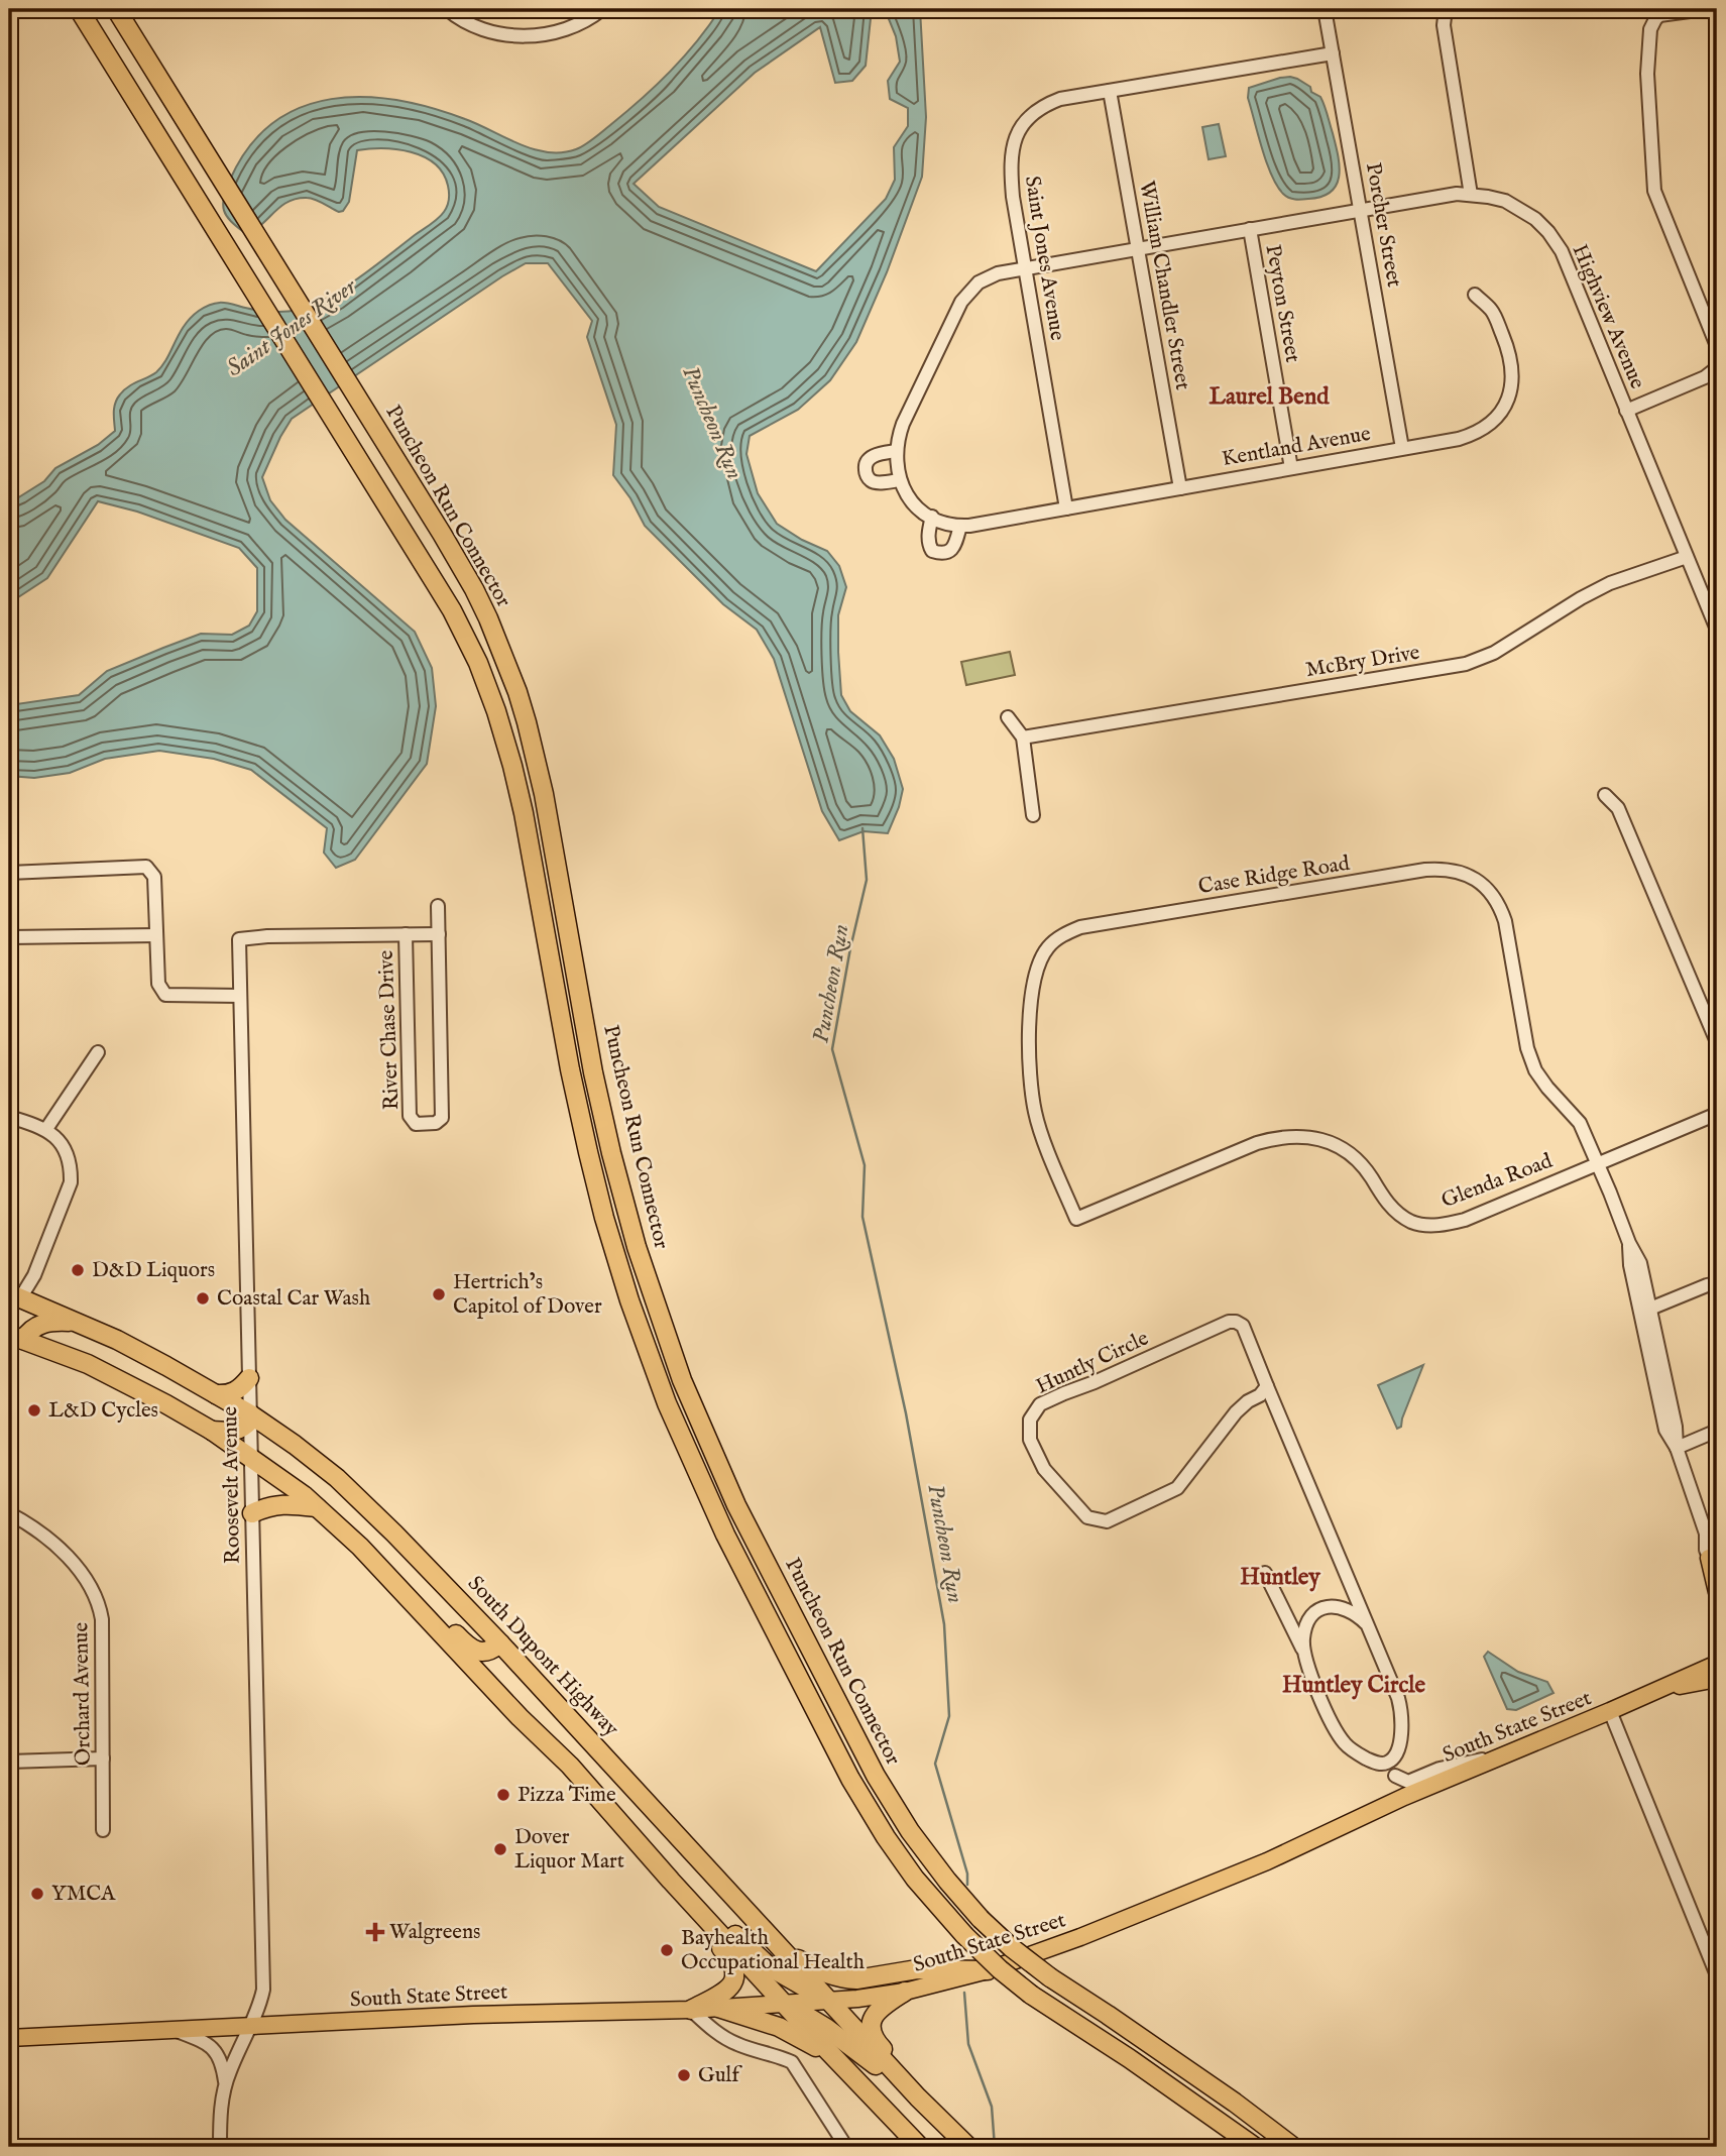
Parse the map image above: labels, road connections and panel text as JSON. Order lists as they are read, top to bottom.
{
  "streets": {
    "highway": ["Puncheon Run Connector", "South Dupont Highway"],
    "main road": ["South State Street"],
    "street": [
      "Porcher Street",
      "Saint Jones Avenue",
      "William Chandler Street",
      "Peyton Street",
      "Highview Avenue",
      "Kentland Avenue",
      "McBry Drive",
      "Case Ridge Road",
      "River Chase Drive",
      "Glenda Road",
      "Huntly Circle",
      "Roosevelt Avenue",
      "Orchard Avenue"
    ]
  },
  "crossings": [
    ["Porcher Street", "Saint Jones Avenue"],
    ["Porcher Street", "Highview Avenue"],
    ["Porcher Street", "Kentland Avenue"],
    ["Saint Jones Avenue", "William Chandler Street"],
    ["Saint Jones Avenue", "Kentland Avenue"],
    ["William Chandler Street", "Kentland Avenue"],
    ["Peyton Street", "Highview Avenue"],
    ["Peyton Street", "Kentland Avenue"],
    ["Highview Avenue", "McBry Drive"],
    ["Case Ridge Road", "Glenda Road"],
    ["River Chase Drive", "Roosevelt Avenue"],
    ["Roosevelt Avenue", "South Dupont Highway"],
    ["Roosevelt Avenue", "South State Street"],
    ["South Dupont Highway", "South State Street"]
  ],
  "districts": ["Laurel Bend", "Huntley", "Huntley Circle"],
  "water": ["Saint Jones River", "Puncheon Run"],
  "places": {
    "other": [
      "D&D Liquors",
      "Hertrich’s Capitol of Dover",
      "Coastal Car Wash",
      "L&D Cycles",
      "Pizza Time",
      "Dover Liquor Mart",
      "YMCA",
      "Bayhealth Occupational Health",
      "Gulf"
    ],
    "health": ["Walgreens"]
  }
}
